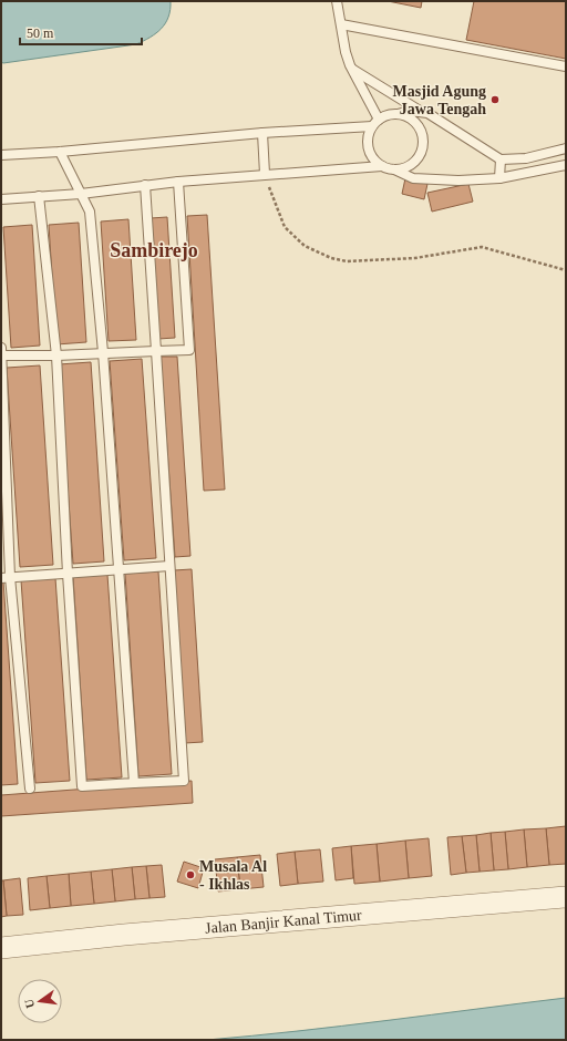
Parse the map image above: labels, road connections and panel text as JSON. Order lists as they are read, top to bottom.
{
  "streets": {
    "street": ["Jalan Banjir Kanal Timur"]
  },
  "districts": ["Sambirejo"],
  "places": ["Masjid Agung Jawa Tengah", "Musala Al - Ikhlas"],
  "scale_bar": "50 m",
  "north": "left"
}
